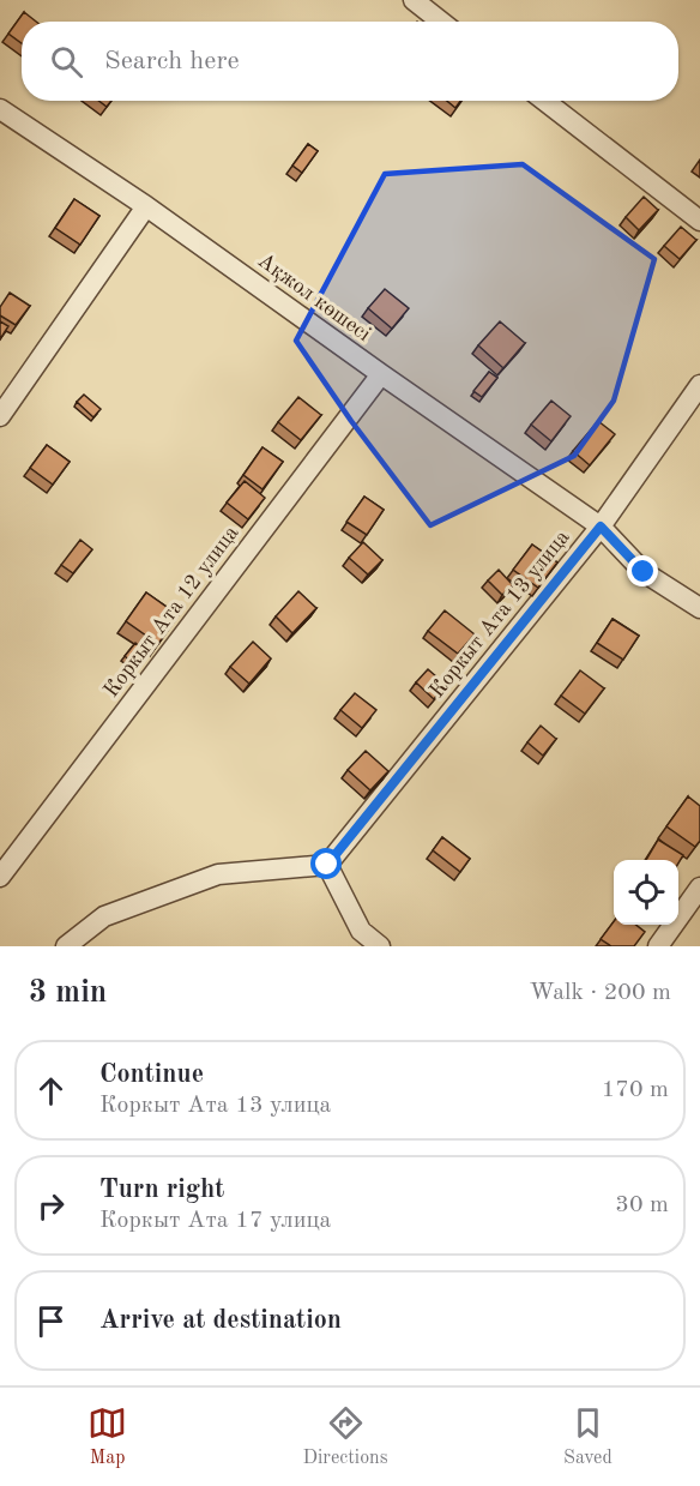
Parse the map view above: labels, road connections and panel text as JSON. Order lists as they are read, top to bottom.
{
  "streets": {
    "street": ["Ақжол көшесі", "Коркыт Ата 12 улица", "Коркыт Ата 13 улица"]
  },
  "crossings": [
    ["Ақжол көшесі", "Коркыт Ата 12 улица"],
    ["Ақжол көшесі", "Коркыт Ата 13 улица"]
  ],
  "page": {
    "search": "Search here",
    "heading": ["3 min", "Walk · 200 m"],
    "list": [
      ["Continue", "Коркыт Ата 13 улица", "170 m"],
      ["Turn right", "Коркыт Ата 17 улица", "30 m"],
      "Arrive at destination"
    ],
    "nav": ["Map", "Directions", "Saved"]
  }
}
